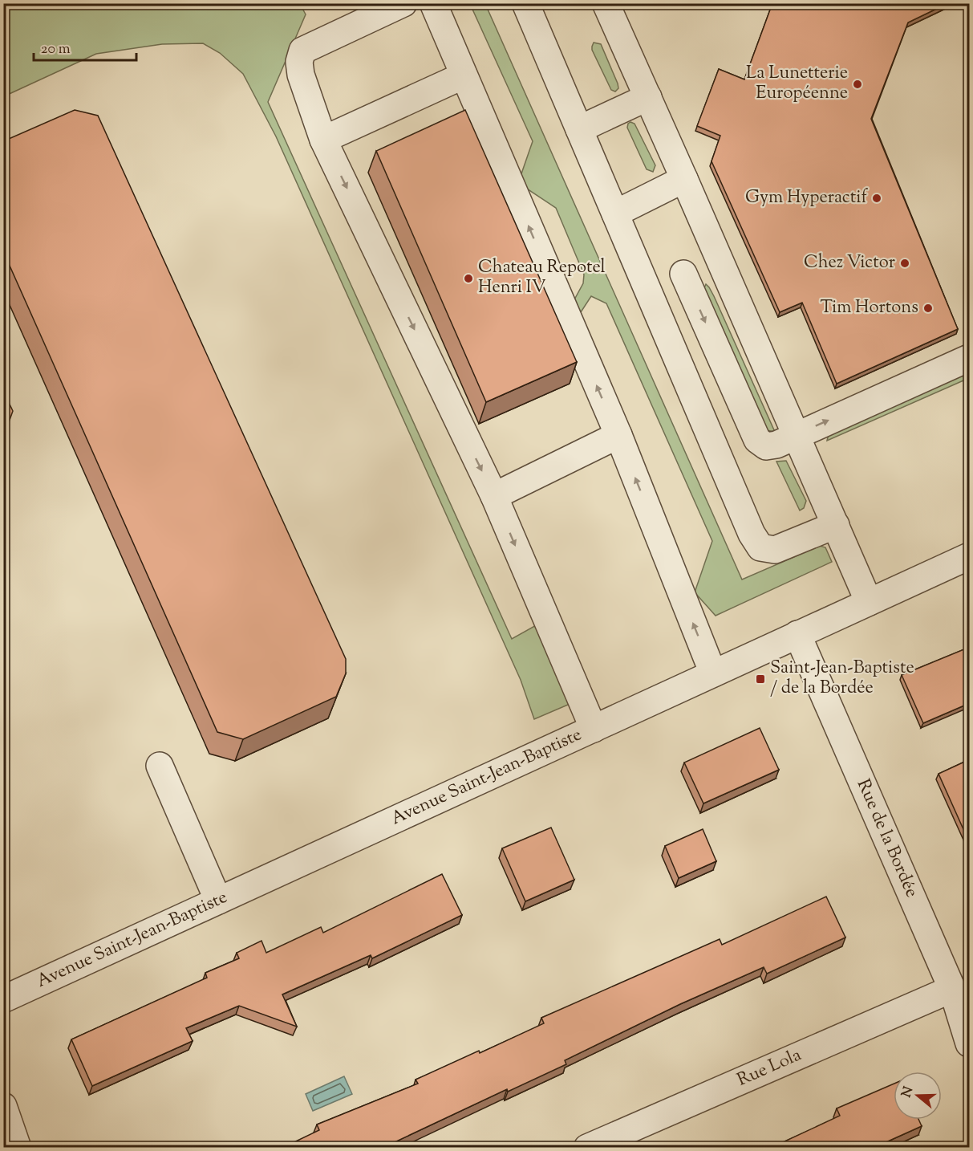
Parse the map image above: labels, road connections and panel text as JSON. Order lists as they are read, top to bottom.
{
  "streets": {
    "street": ["Avenue Saint-Jean-Baptiste", "Rue de la Bordée", "Rue Lola"]
  },
  "crossings": [
    ["Avenue Saint-Jean-Baptiste", "Rue de la Bordée"],
    ["Rue de la Bordée", "Rue Lola"]
  ],
  "places": {
    "other": [
      "La Lunetterie Européenne",
      "Gym Hyperactif",
      "Chez Victor",
      "Chateau Repotel Henri IV",
      "Tim Hortons"
    ],
    "transit": ["Saint-Jean-Baptiste / de la Bordée"]
  },
  "scale_bar": "20 m",
  "north": "left"
}
